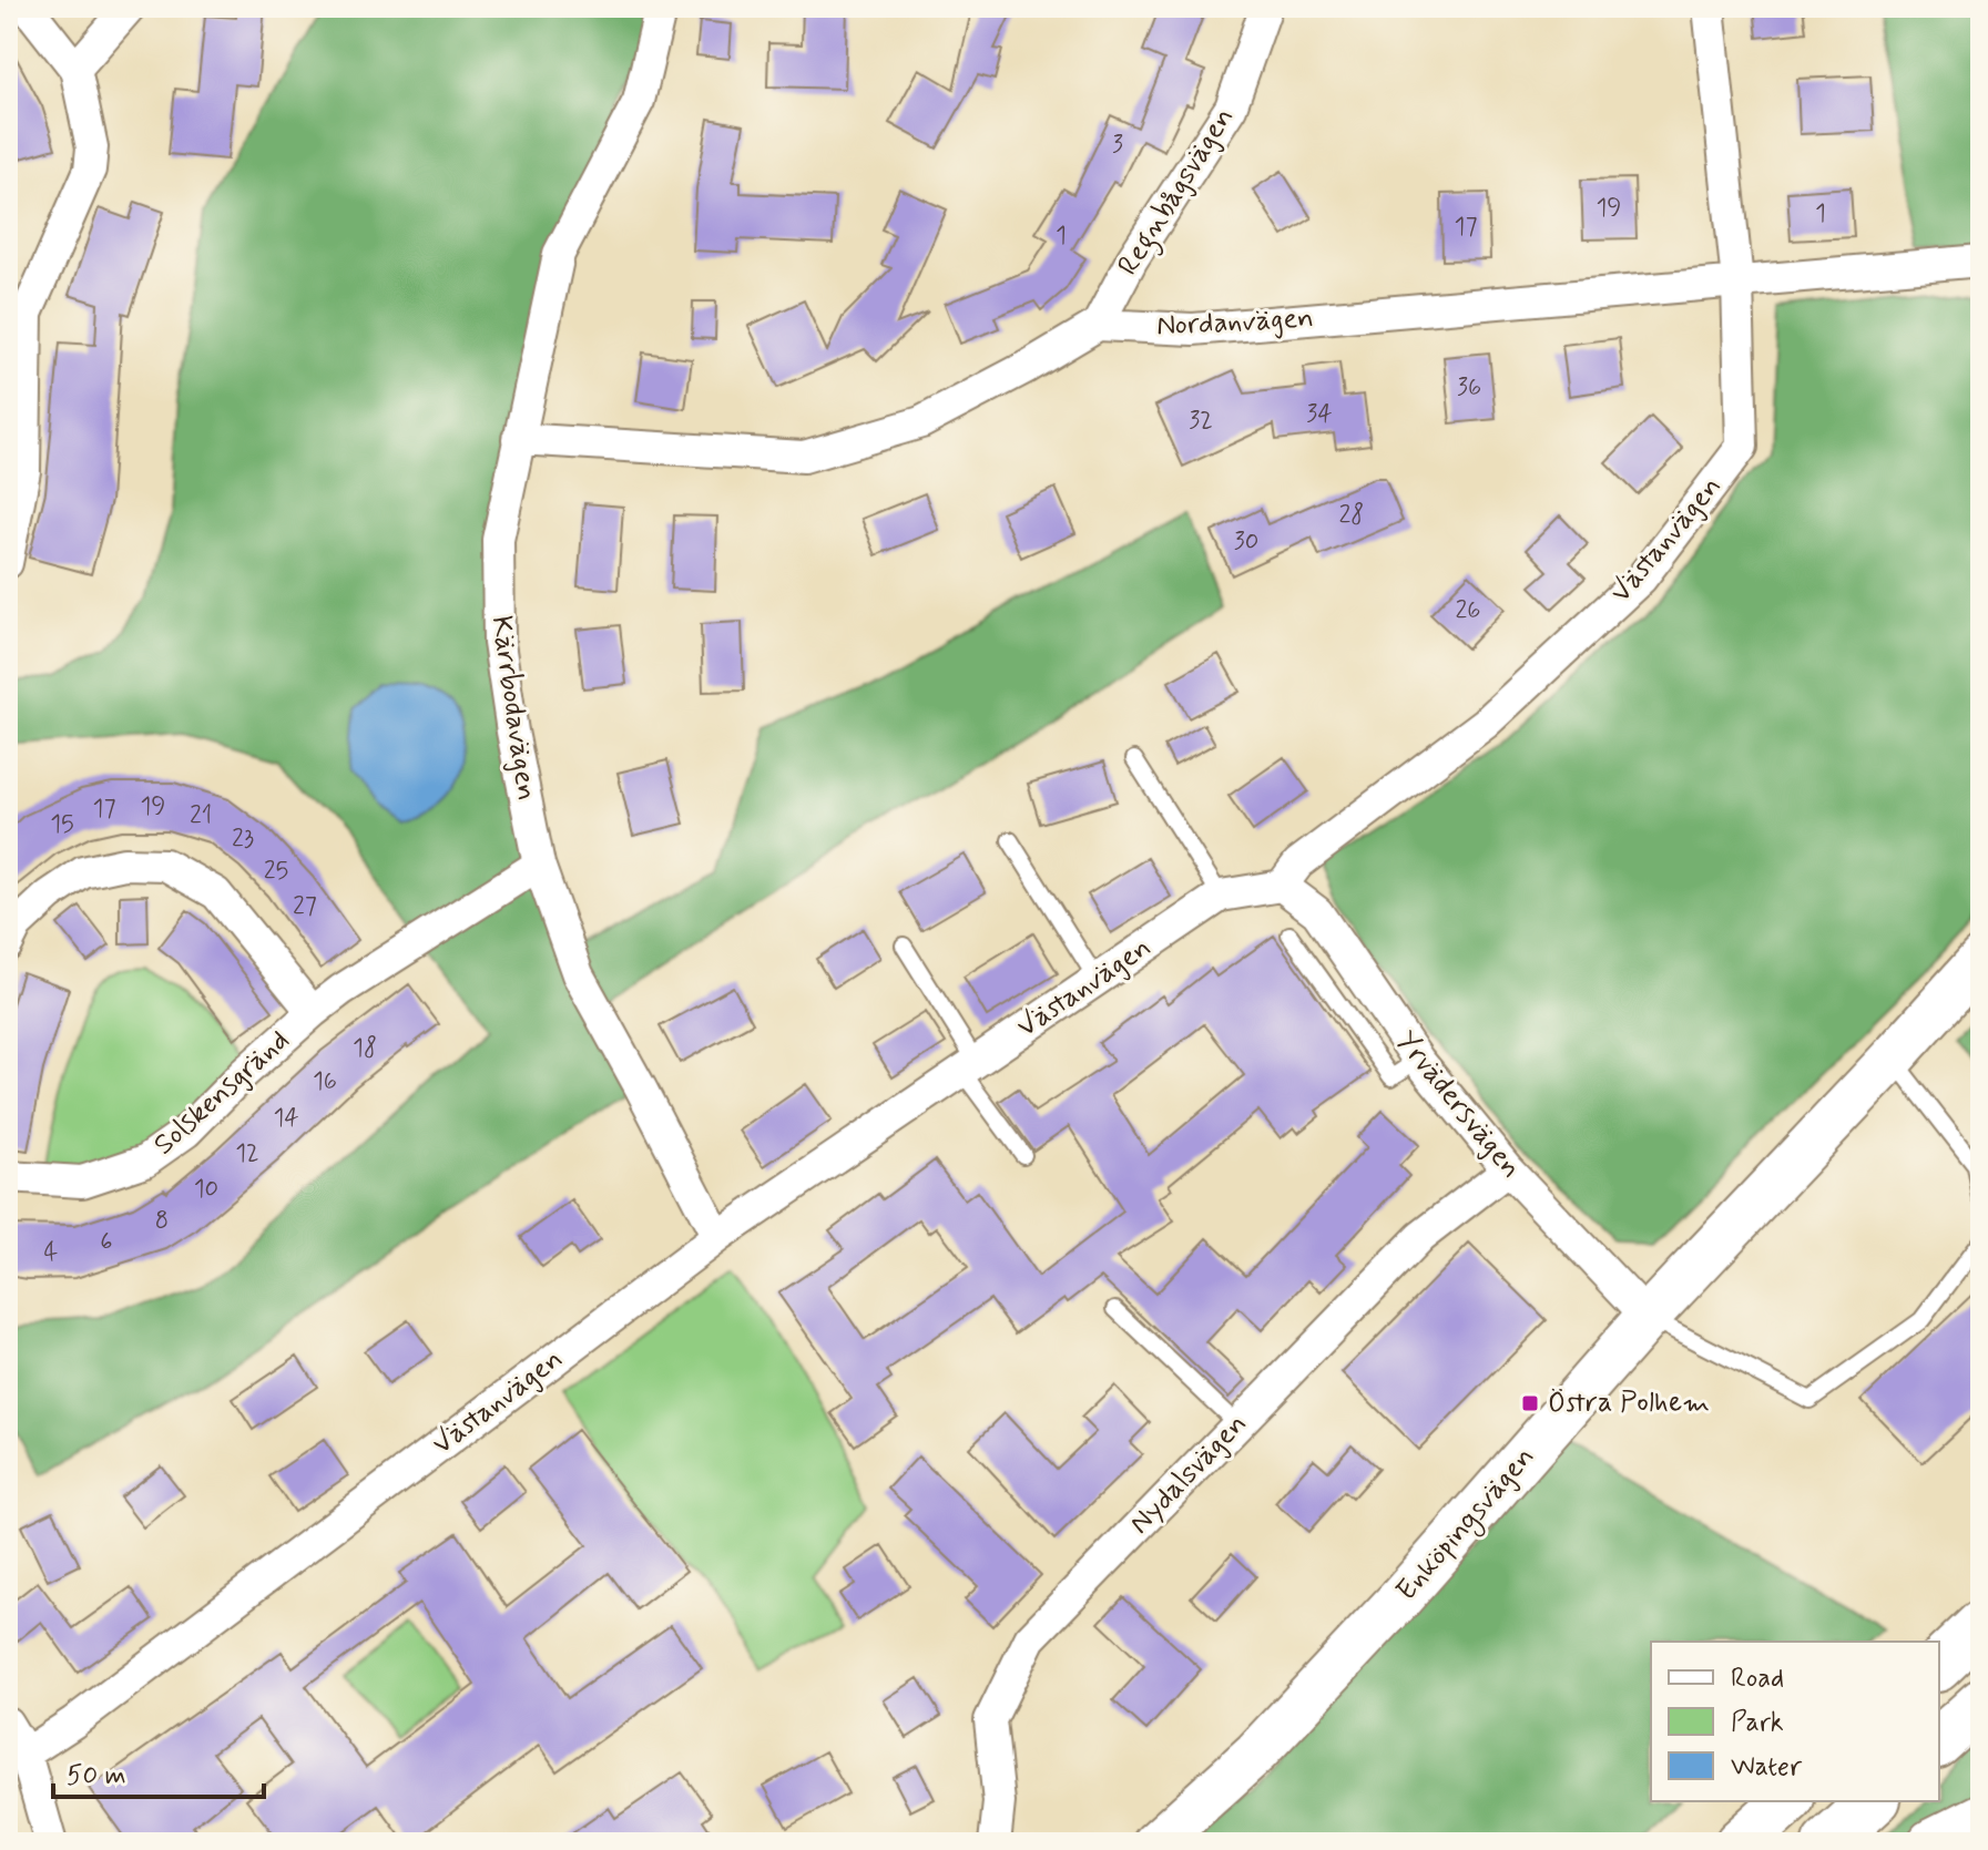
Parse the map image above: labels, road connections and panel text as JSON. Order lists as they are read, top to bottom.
{
  "streets": {
    "street": [
      "Regnbågsvägen",
      "Nordanvägen",
      "Västanvägen",
      "Kärrbodavägen",
      "Solskensgränd",
      "Yrvädersvägen",
      "Nydalsvägen",
      "Enköpingsvägen"
    ]
  },
  "crossings": [
    ["Regnbågsvägen", "Nordanvägen"],
    ["Nordanvägen", "Västanvägen"],
    ["Västanvägen", "Kärrbodavägen"],
    ["Västanvägen", "Yrvädersvägen"],
    ["Kärrbodavägen", "Solskensgränd"],
    ["Yrvädersvägen", "Nydalsvägen"],
    ["Yrvädersvägen", "Enköpingsvägen"]
  ],
  "places": {
    "transit": ["Östra Polhem"]
  },
  "house_numbers": [
    "3",
    "19",
    "1",
    "17",
    "1",
    "36",
    "34",
    "32",
    "28",
    "30",
    "26",
    "19",
    "17",
    "21",
    "15",
    "23",
    "25",
    "27",
    "18",
    "16",
    "14",
    "12",
    "10",
    "8",
    "6",
    "4"
  ],
  "legend": ["Road", "Park", "Water"],
  "scale_bar": "50 m"
}
